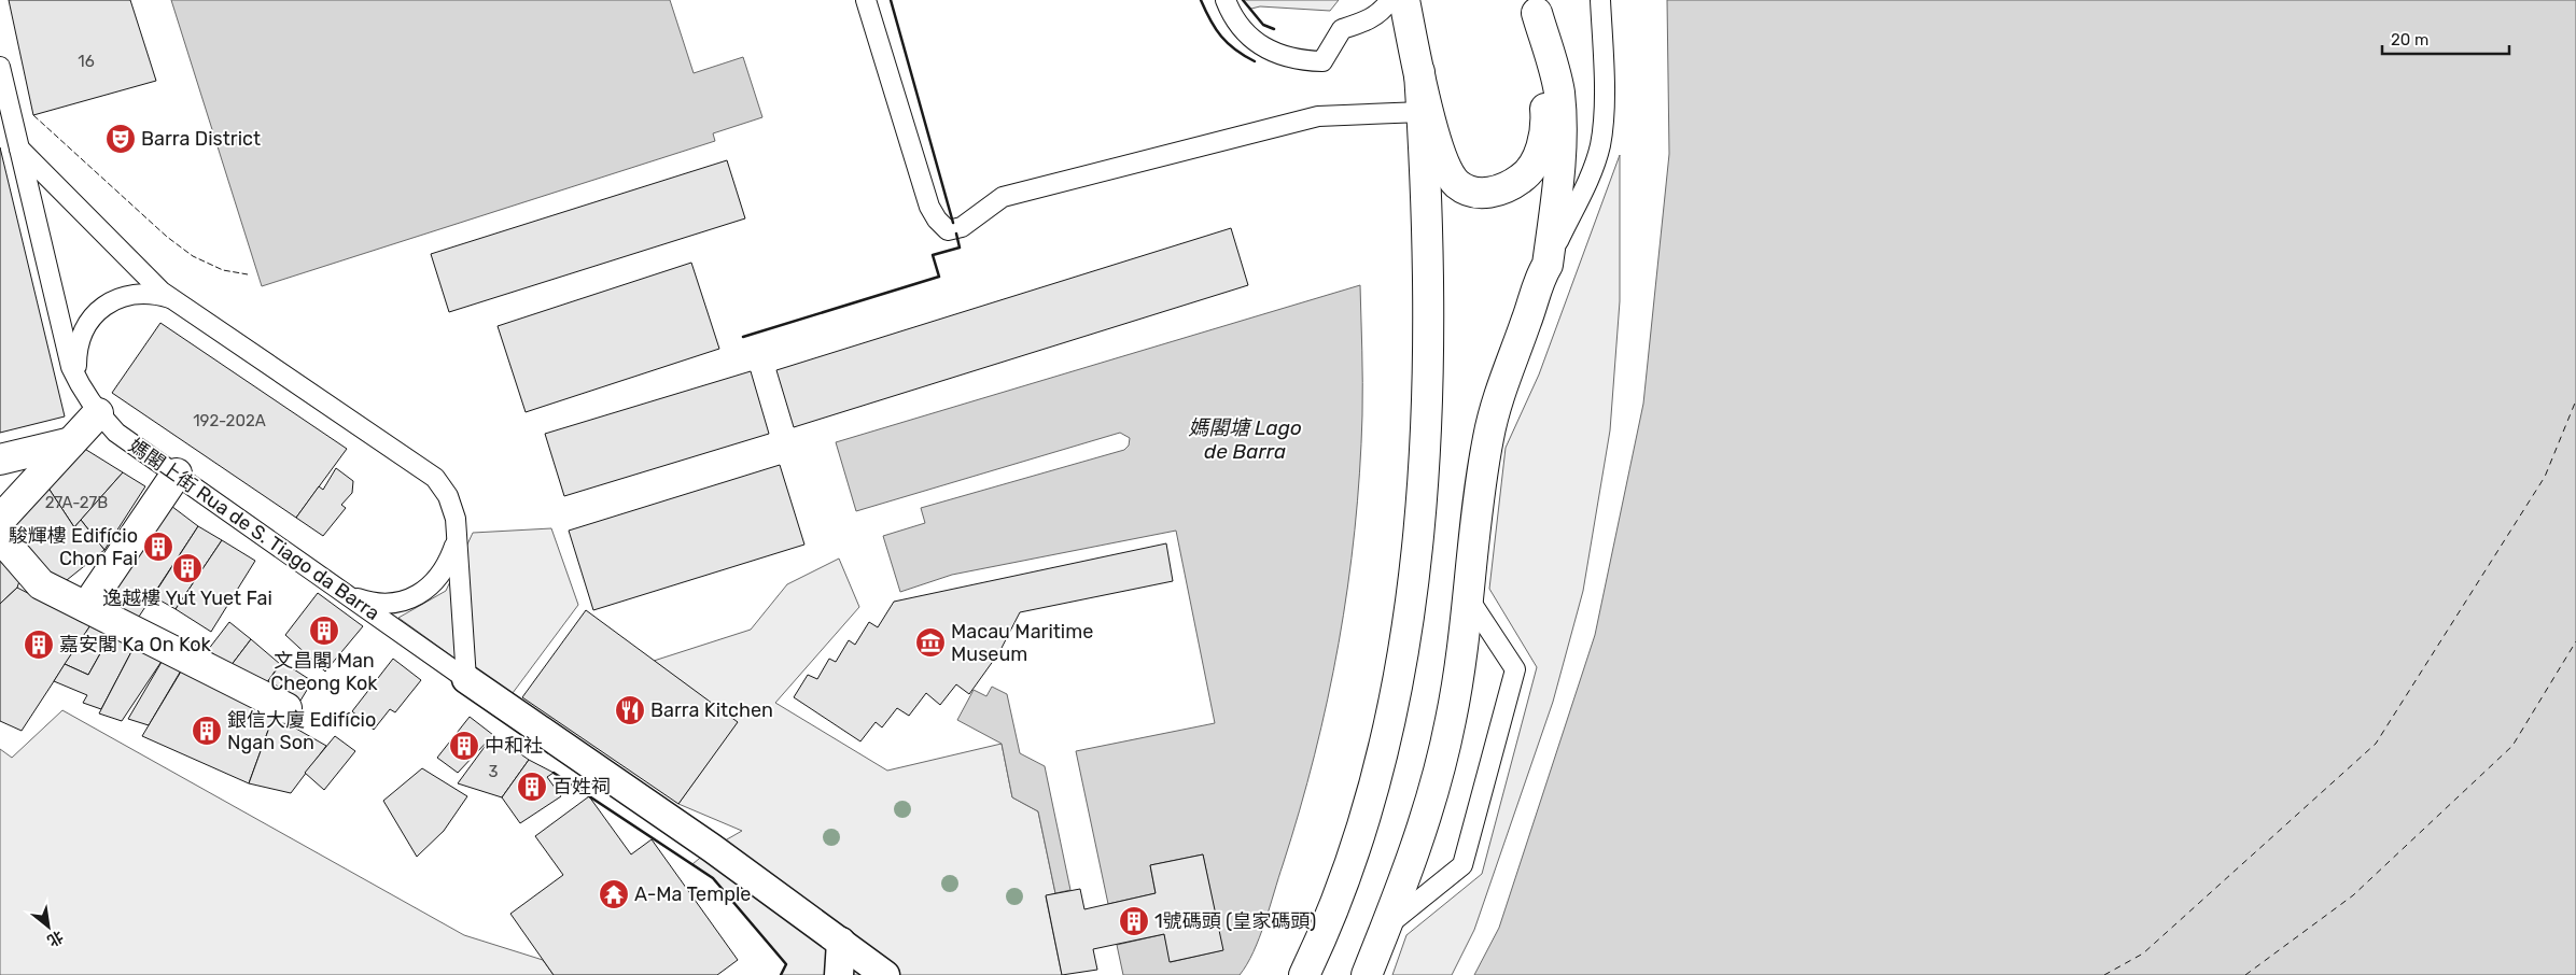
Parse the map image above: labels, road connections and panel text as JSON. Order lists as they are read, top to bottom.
{
  "streets": {
    "street": ["媽閣上街 Rua de S. Tiago da Barra"]
  },
  "water": ["媽閣塘 Lago de Barra"],
  "places": {
    "theatre": ["Barra District"],
    "building": [
      "駿輝樓 Edifício Chon Fai",
      "逸越樓 Yut Yuet Fai",
      "文昌閣 Man Cheong Kok",
      "嘉安閣 Ka On Kok",
      "銀信大廈 Edifício Ngan Son",
      "中和社",
      "百姓祠",
      "1號碼頭 (皇家碼頭)"
    ],
    "museum": ["Macau Maritime Museum"],
    "restaurant": ["Barra Kitchen"],
    "temple": ["A-Ma Temple"]
  },
  "house_numbers": [
    "16",
    "192-202A",
    "27A-27B",
    "3"
  ],
  "scale_bar": "20 m",
  "north": "bottom right"
}
